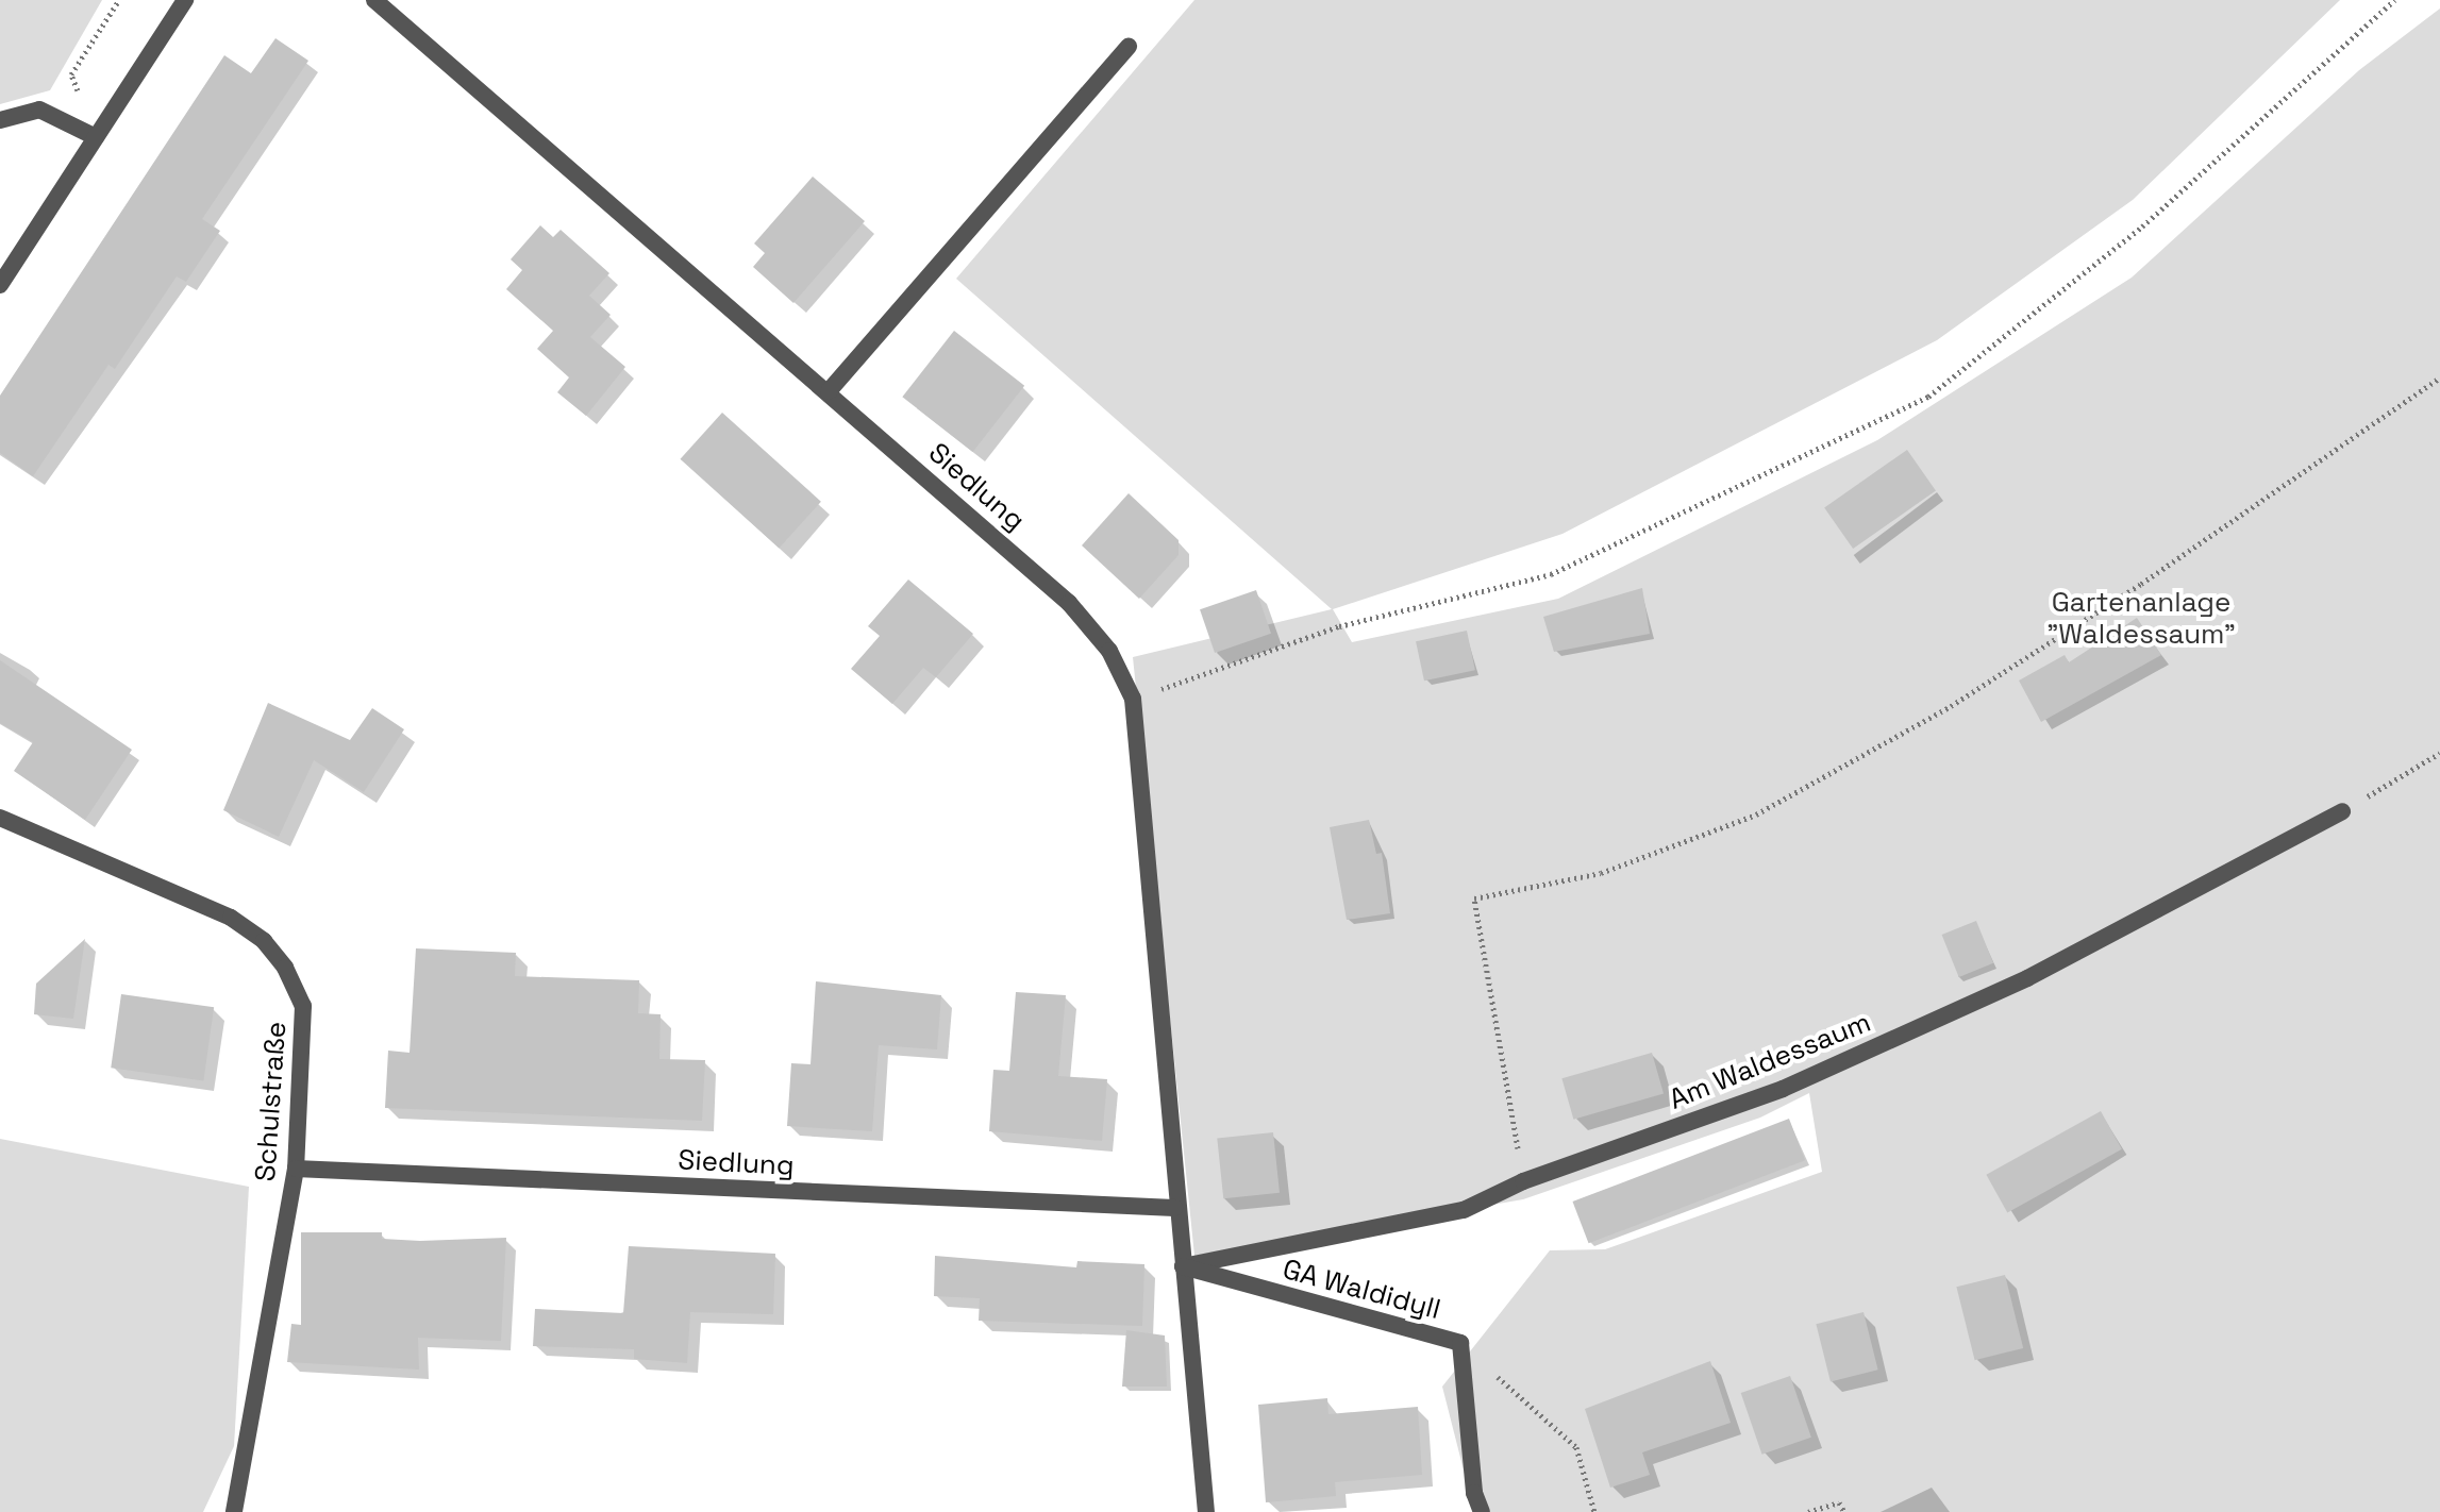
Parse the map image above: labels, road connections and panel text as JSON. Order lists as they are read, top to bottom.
{
  "streets": {
    "street": [
      "Siedlung",
      "Am Waldessaum",
      "Schulstraße",
      "GA Waldidyll"
    ]
  },
  "crossings": [
    ["Siedlung", "Am Waldessaum"],
    ["Siedlung", "Schulstraße"],
    ["Siedlung", "GA Waldidyll"],
    ["Am Waldessaum", "GA Waldidyll"]
  ],
  "parks": ["Gartenanlage \"Waldessaum\""]
}
